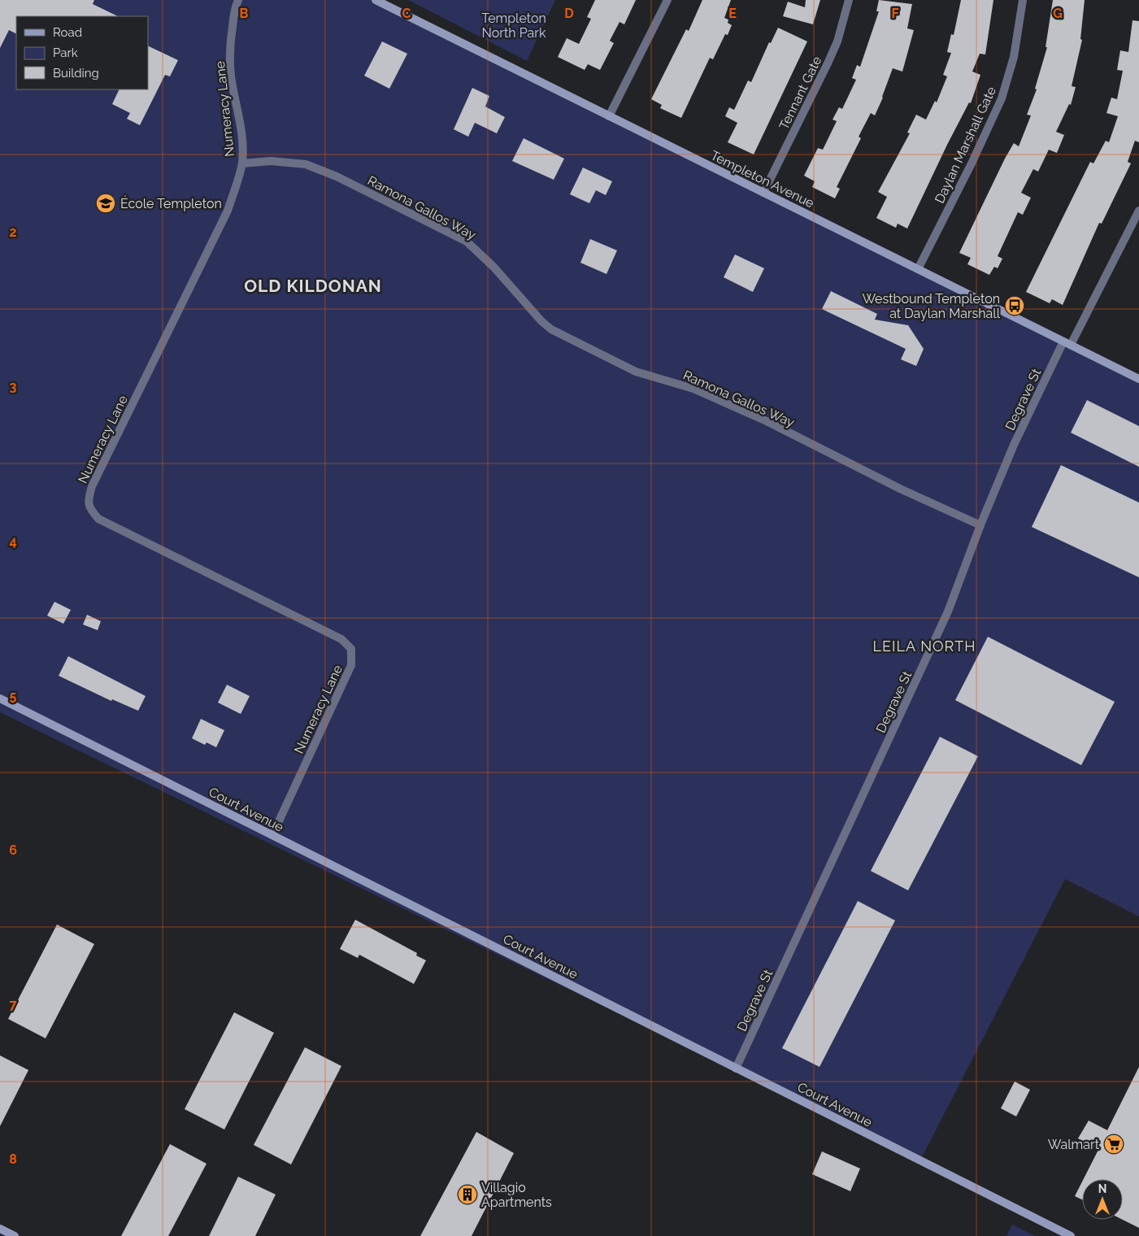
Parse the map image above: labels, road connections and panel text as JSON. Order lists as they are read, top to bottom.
{
  "streets": {
    "street": [
      "Tennant Gate",
      "Numeracy Lane",
      "Daylan Marshall Gate",
      "Templeton Avenue",
      "Ramona Gallos Way",
      "Degrave St",
      "Court Avenue"
    ]
  },
  "crossings": [
    ["Tennant Gate", "Templeton Avenue"],
    ["Numeracy Lane", "Ramona Gallos Way"],
    ["Numeracy Lane", "Court Avenue"],
    ["Daylan Marshall Gate", "Templeton Avenue"],
    ["Templeton Avenue", "Degrave St"],
    ["Ramona Gallos Way", "Degrave St"],
    ["Degrave St", "Court Avenue"]
  ],
  "districts": ["OLD KILDONAN", "LEILA NORTH"],
  "parks": ["Templeton North Park"],
  "places": {
    "school or university": ["École Templeton"],
    "bus stop": ["Westbound Templeton at Daylan Marshall"],
    "supermarket": ["Walmart"],
    "building": ["Villagio Apartments"]
  },
  "legend": ["Road", "Park", "Building"],
  "north": "top",
  "grid": {
    "columns": [
      "B",
      "C",
      "D",
      "E",
      "F",
      "G"
    ],
    "rows": [
      "2",
      "3",
      "4",
      "5",
      "6",
      "7",
      "8"
    ]
  }
}
